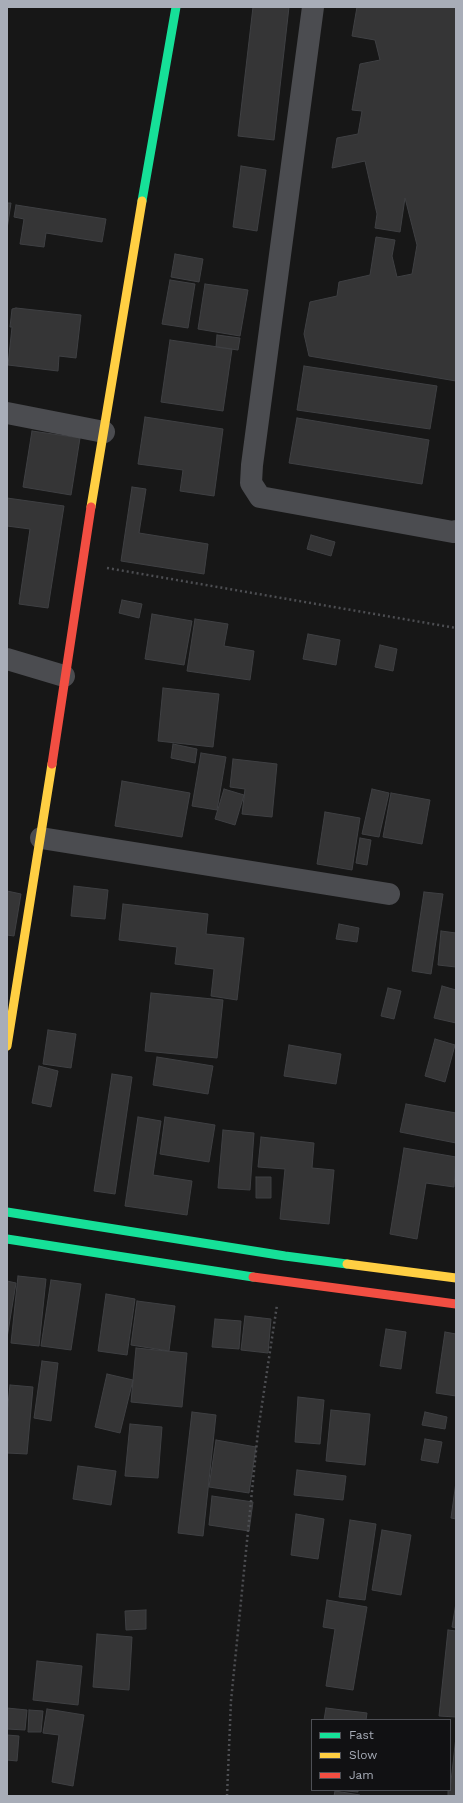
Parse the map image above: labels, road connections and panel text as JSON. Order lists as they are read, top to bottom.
{
  "legend": ["Fast", "Slow", "Jam"]
}
